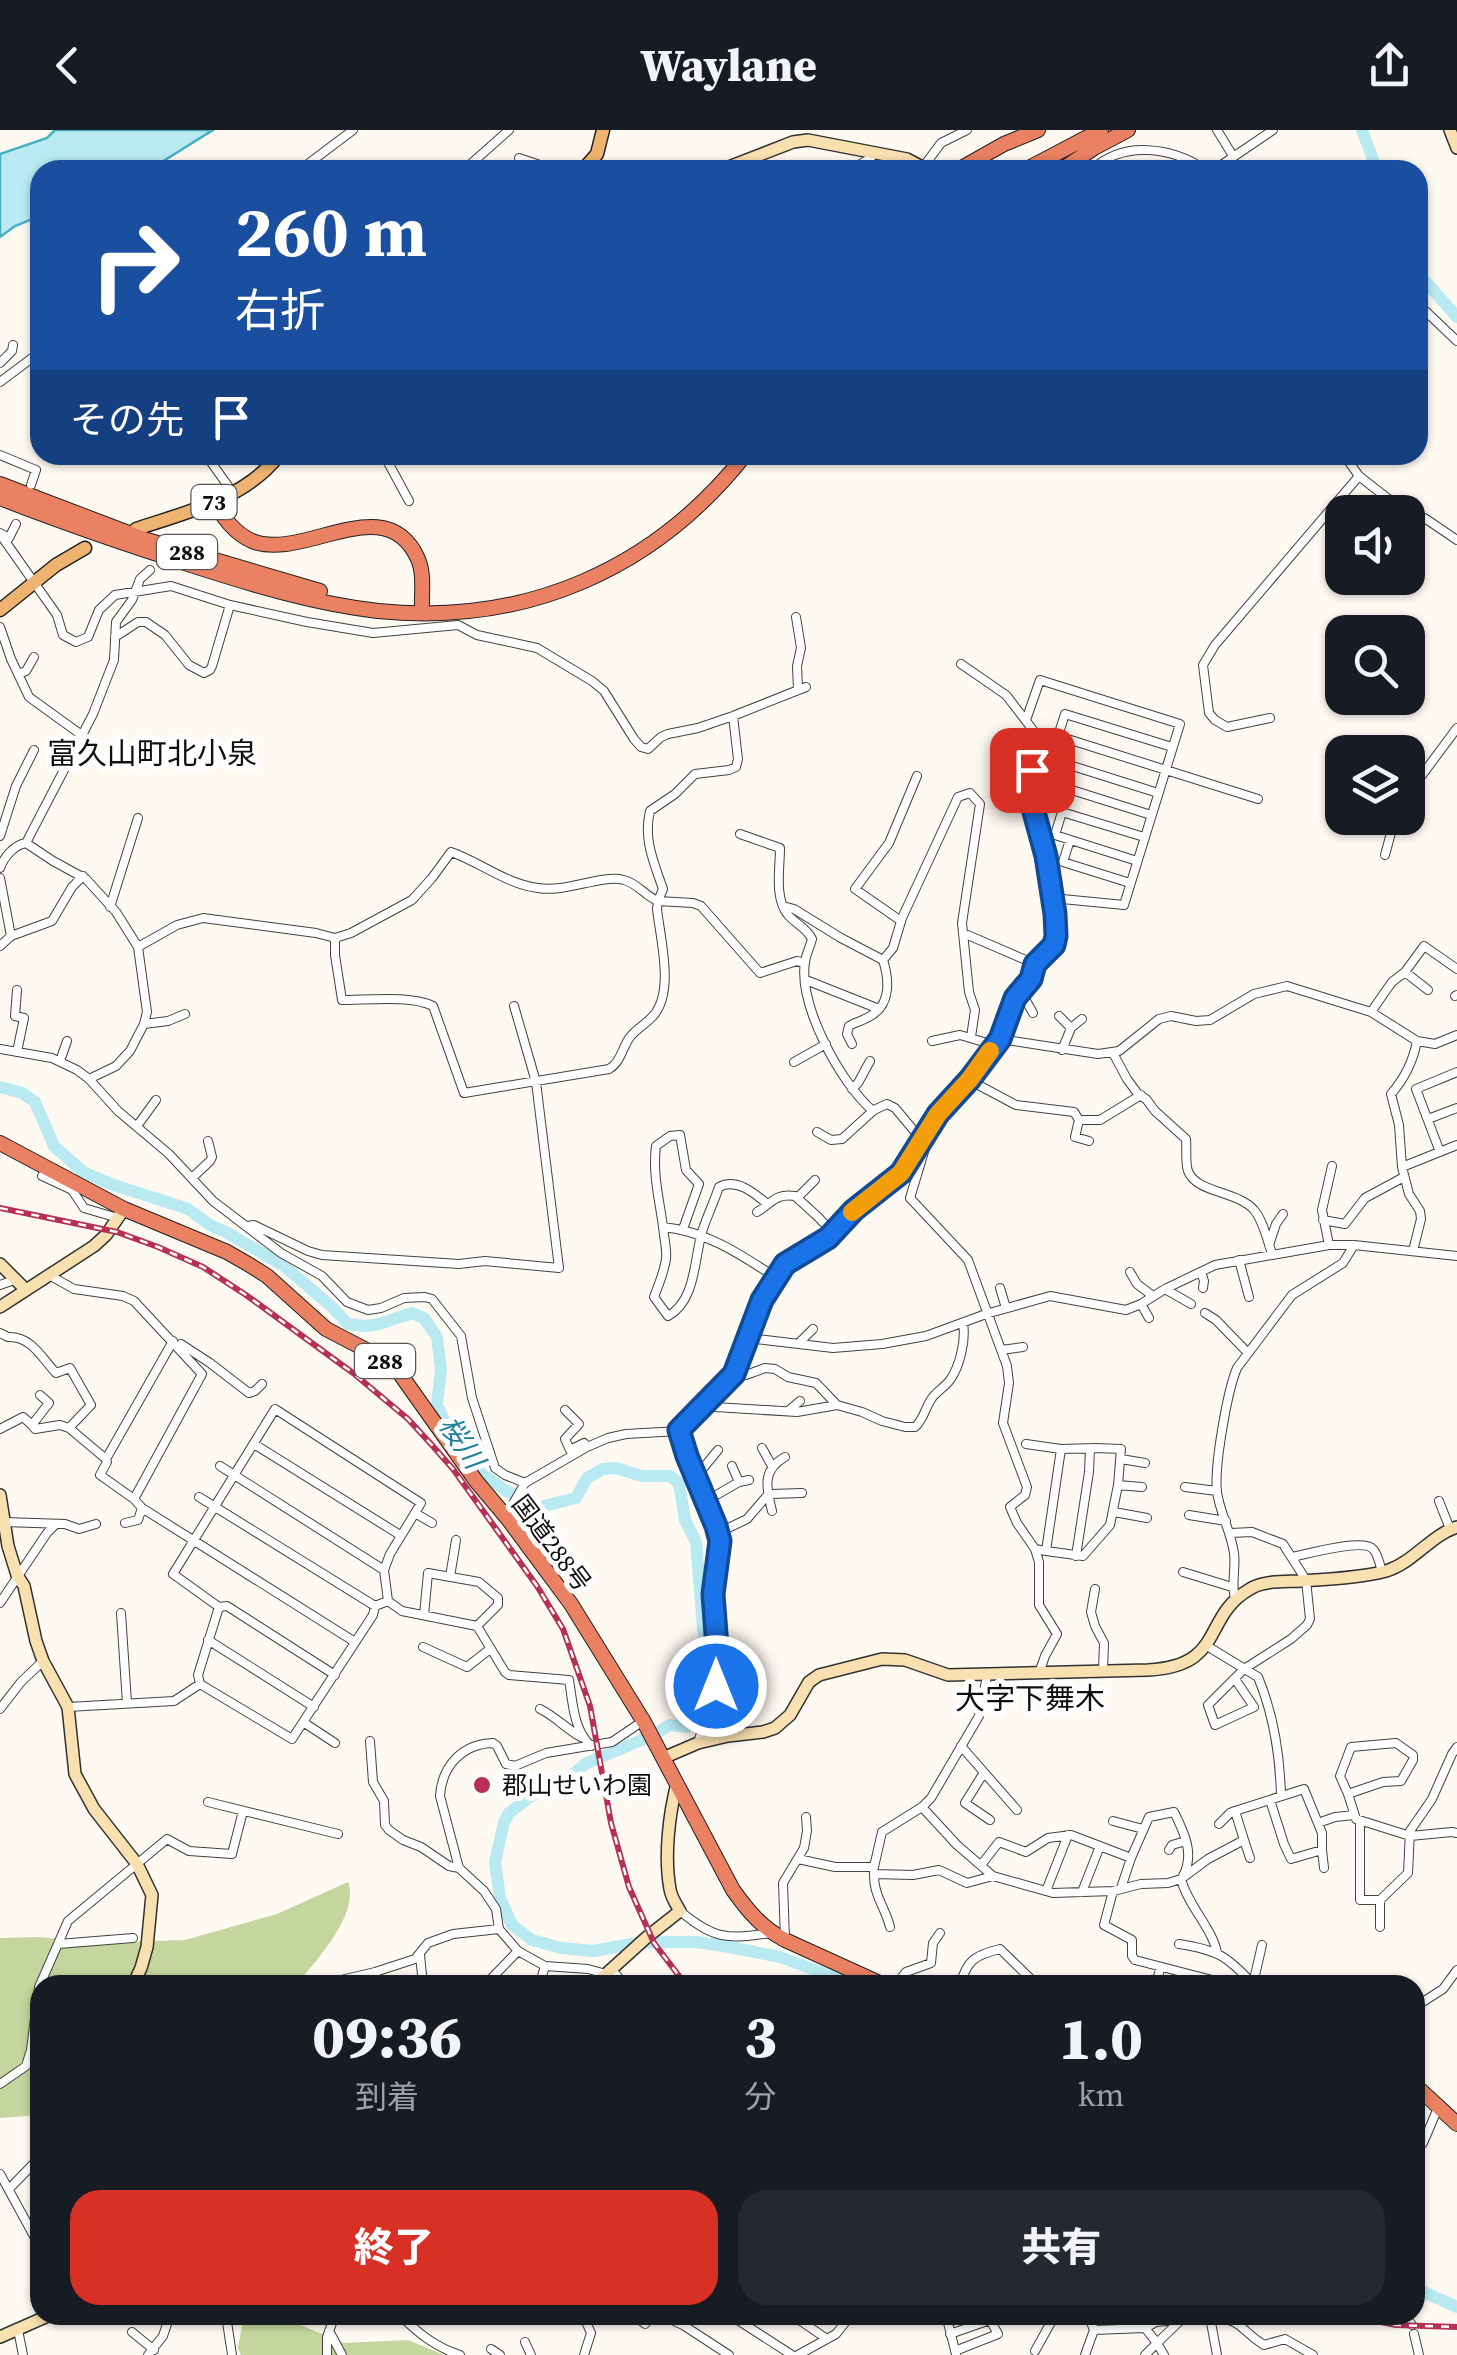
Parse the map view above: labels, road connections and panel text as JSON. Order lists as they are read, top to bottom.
{
  "streets": {
    "highway": ["288", "国道288号"],
    "main road": ["73"]
  },
  "districts": ["富久山町北小泉", "大字下舞木"],
  "water": ["桜川"],
  "places": ["郡山せいわ園"],
  "page": {
    "header": "Waylane",
    "turn": ["260 m", "右折"],
    "then": "その先",
    "eta": [
      "09:36",
      "到着",
      "3",
      "分",
      "1.0",
      "km"
    ],
    "buttons": ["終了", "共有"]
  }
}
